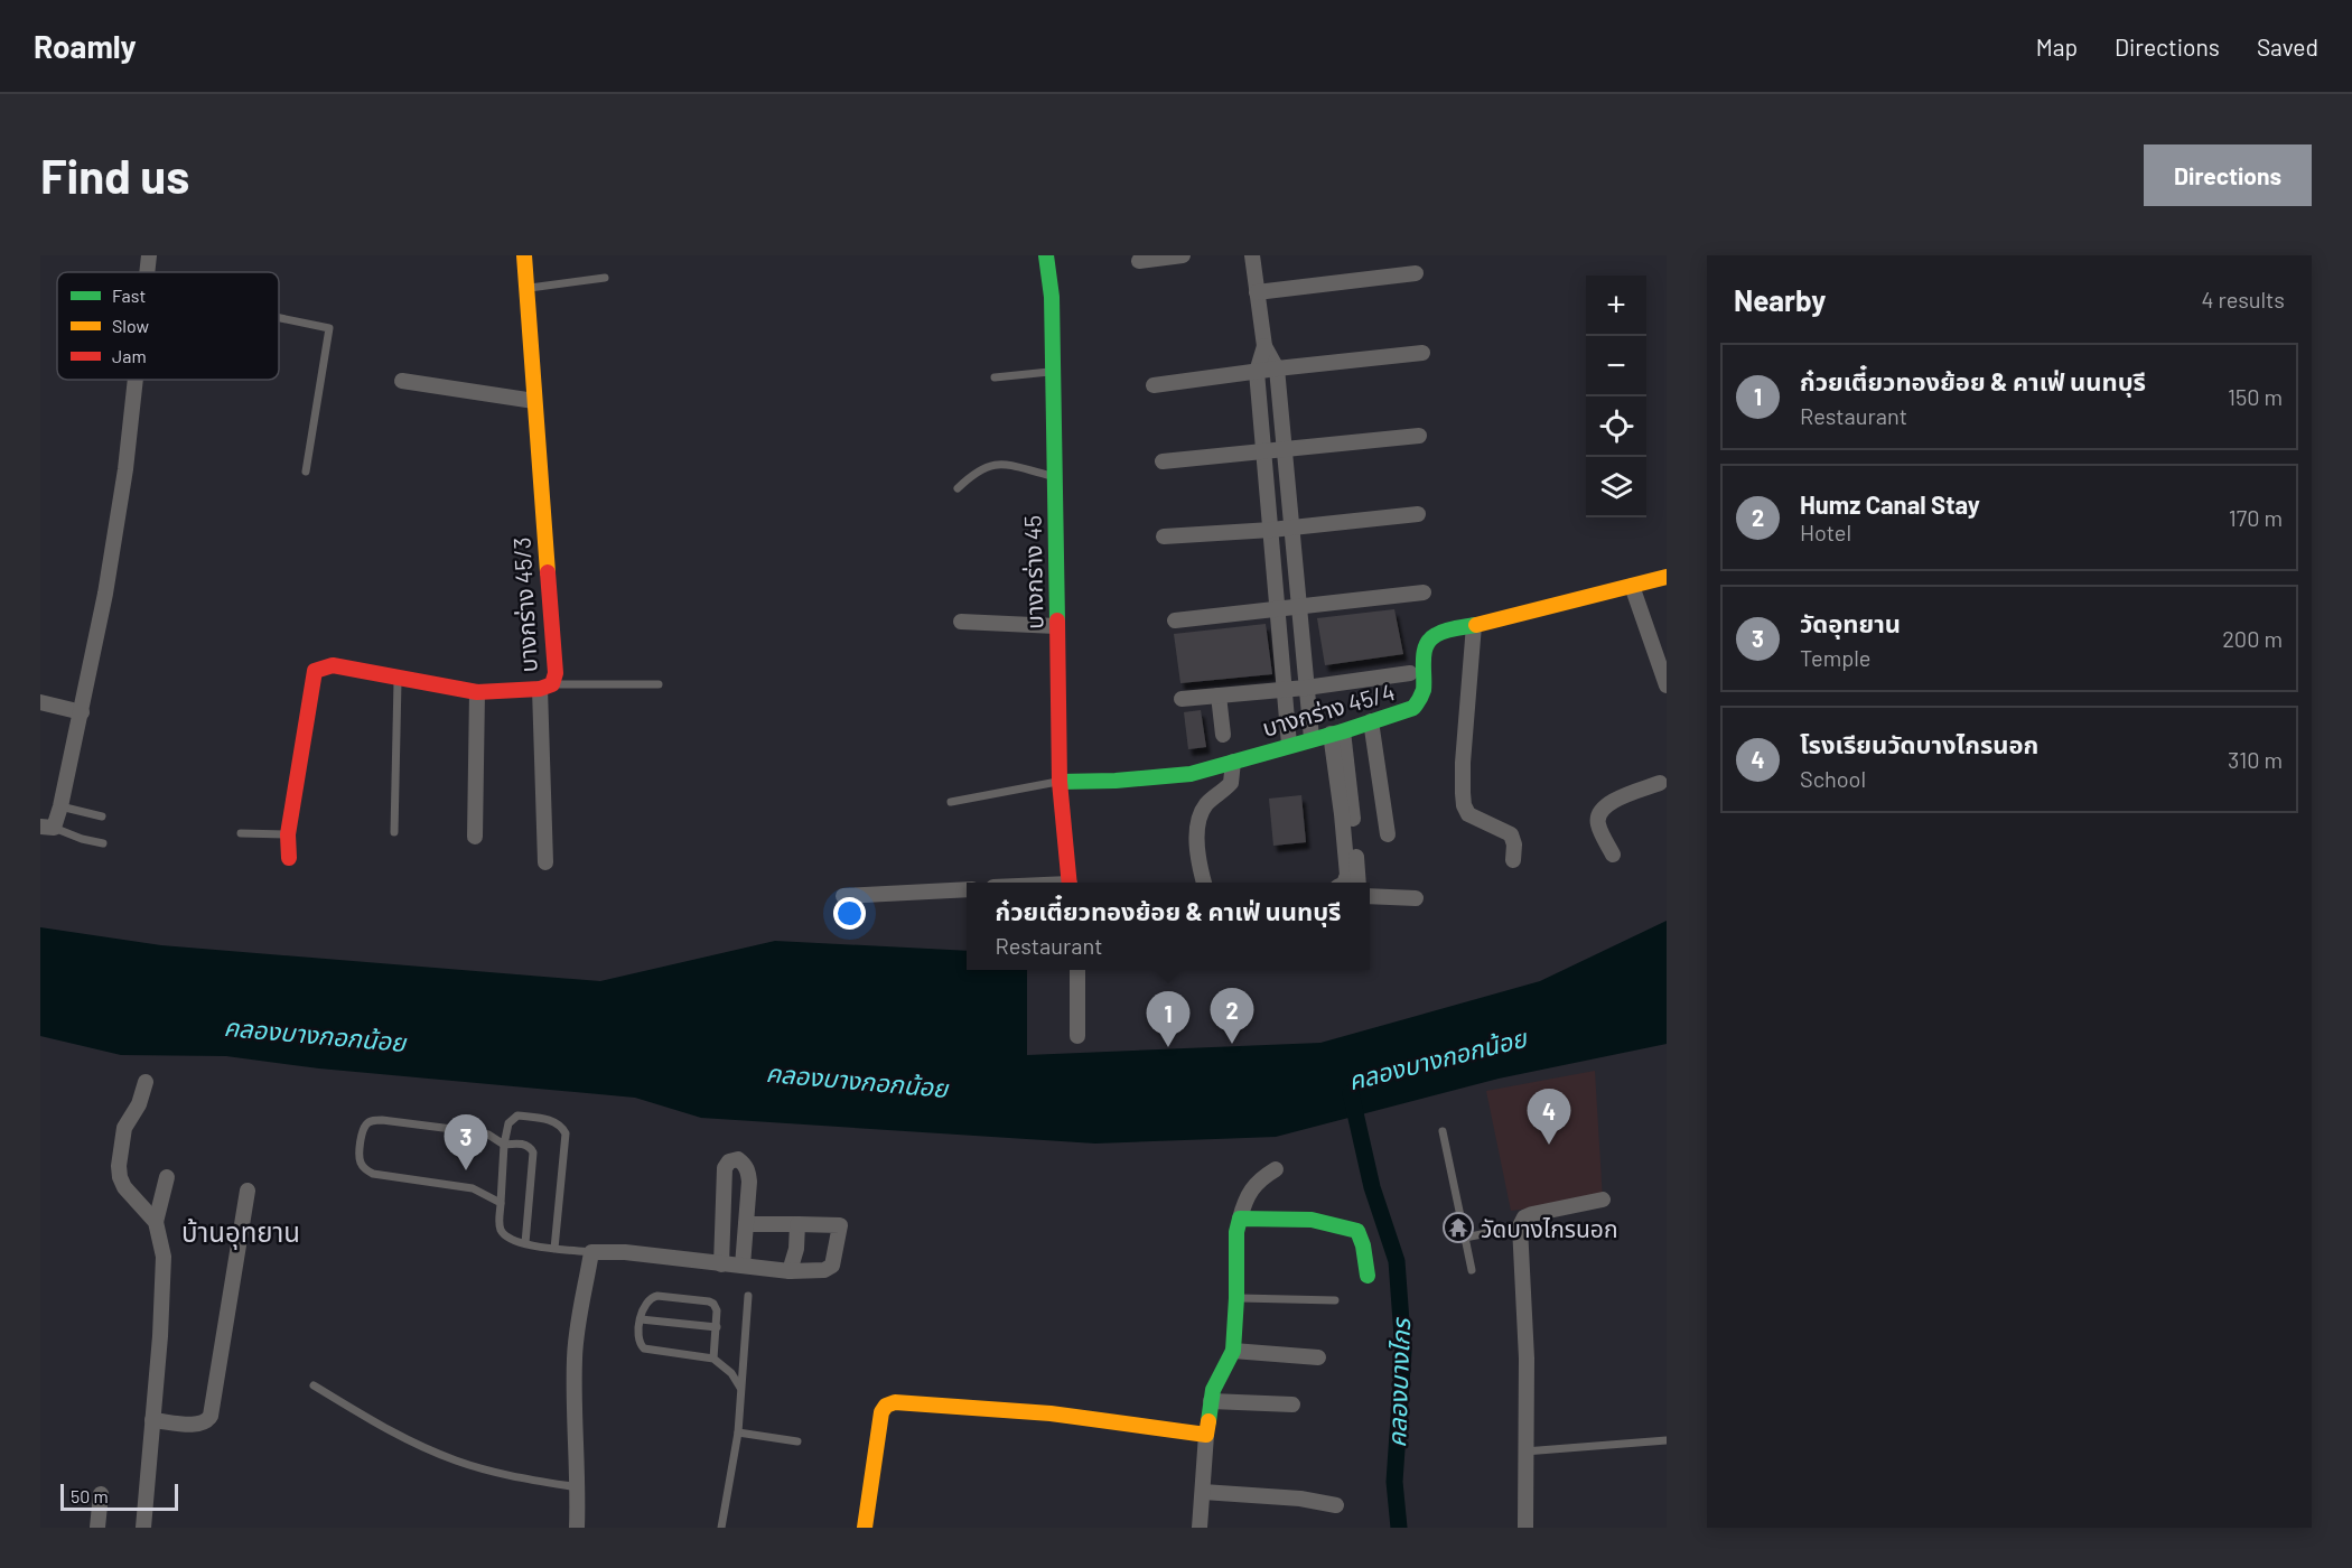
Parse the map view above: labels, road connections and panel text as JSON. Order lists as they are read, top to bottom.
{
  "streets": {
    "street": ["บางกร่าง 45", "บางกร่าง 45/3", "บางกร่าง 45/4"]
  },
  "crossings": [
    ["บางกร่าง 45", "บางกร่าง 45/4"]
  ],
  "districts": ["บ้านอุทยาน"],
  "water": ["คลองบางกอกน้อย", "คลองบางไกร"],
  "places": {
    "temple": ["วัดบางไกรนอก"]
  },
  "legend": ["Fast", "Slow", "Jam"],
  "scale_bar": "50 m",
  "page": {
    "header": "Roamly",
    "nav": ["Map", "Directions", "Saved"],
    "buttons": "Directions",
    "title": "Find us",
    "heading": ["Nearby", "4 results"],
    "map_buttons": ["+", "−"],
    "list": [
      {
        "mark": "1",
        "name": "ก๋วยเตี๋ยวทองย้อย & คาเฟ่ นนทบุรี",
        "note": "Restaurant",
        "value": "150 m"
      },
      {
        "mark": "2",
        "name": "Humz Canal Stay",
        "note": "Hotel",
        "value": "170 m"
      },
      {
        "mark": "3",
        "name": "วัดอุทยาน",
        "note": "Temple",
        "value": "200 m"
      },
      {
        "mark": "4",
        "name": "โรงเรียนวัดบางไกรนอก",
        "note": "School",
        "value": "310 m"
      }
    ],
    "popup": ["ก๋วยเตี๋ยวทองย้อย & คาเฟ่ นนทบุรี", "Restaurant"],
    "pins": [
      "2",
      "1",
      "4",
      "3"
    ],
    "scale": "50 m"
  }
}
